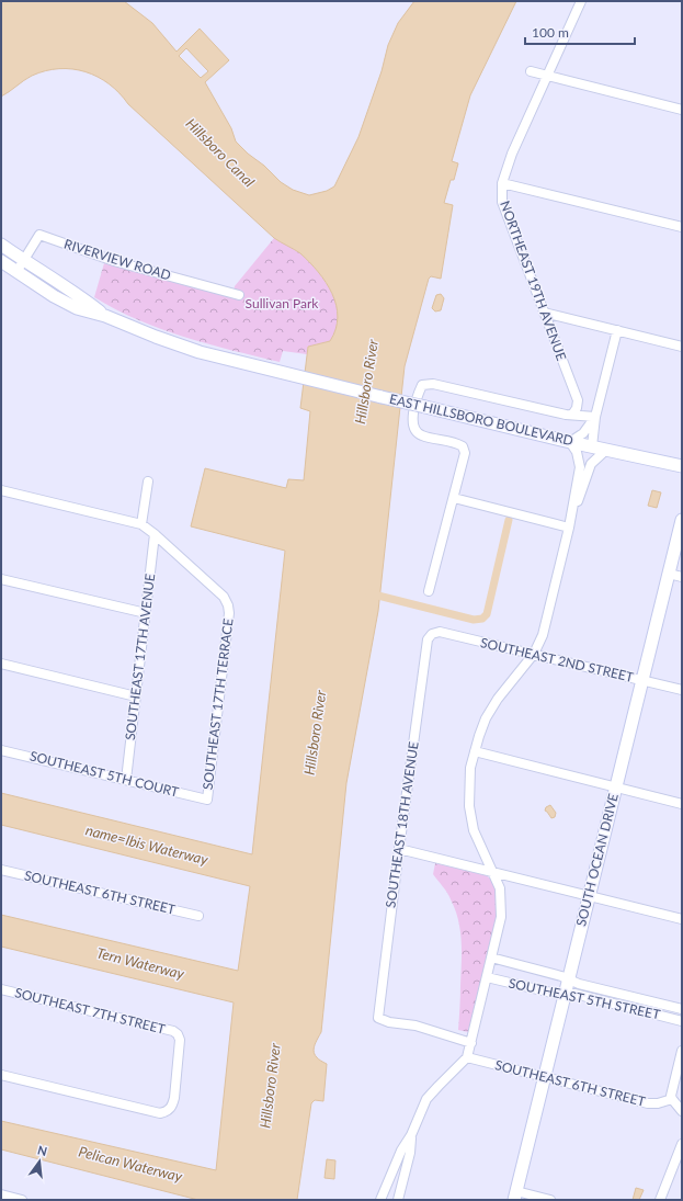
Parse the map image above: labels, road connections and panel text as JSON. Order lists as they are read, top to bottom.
{
  "streets": {
    "main road": ["EAST HILLSBORO BOULEVARD", "SOUTH OCEAN DRIVE"],
    "street": [
      "RIVERVIEW ROAD",
      "NORTHEAST 19TH AVENUE",
      "SOUTHEAST 17TH AVENUE",
      "SOUTHEAST 2ND STREET",
      "SOUTHEAST 17TH TERRACE",
      "SOUTHEAST 5TH COURT",
      "SOUTHEAST 18TH AVENUE",
      "SOUTHEAST 6TH STREET",
      "SOUTHEAST 5TH STREET",
      "SOUTHEAST 7TH STREET"
    ]
  },
  "crossings": [
    ["RIVERVIEW ROAD", "EAST HILLSBORO BOULEVARD"],
    ["SOUTHEAST 17TH AVENUE", "SOUTHEAST 17TH TERRACE"],
    ["SOUTHEAST 17TH AVENUE", "SOUTHEAST 5TH COURT"],
    ["SOUTHEAST 2ND STREET", "SOUTHEAST 18TH AVENUE"],
    ["SOUTHEAST 2ND STREET", "SOUTH OCEAN DRIVE"],
    ["SOUTHEAST 17TH TERRACE", "SOUTHEAST 5TH COURT"],
    ["SOUTH OCEAN DRIVE", "SOUTHEAST 6TH STREET"],
    ["SOUTH OCEAN DRIVE", "SOUTHEAST 5TH STREET"]
  ],
  "water": [
    "Hillsboro Canal",
    "Hillsboro River",
    "name=Ibis Waterway",
    "Tern Waterway",
    "Pelican Waterway"
  ],
  "parks": ["Sullivan Park"],
  "scale_bar": "100 m",
  "north": "top"
}
